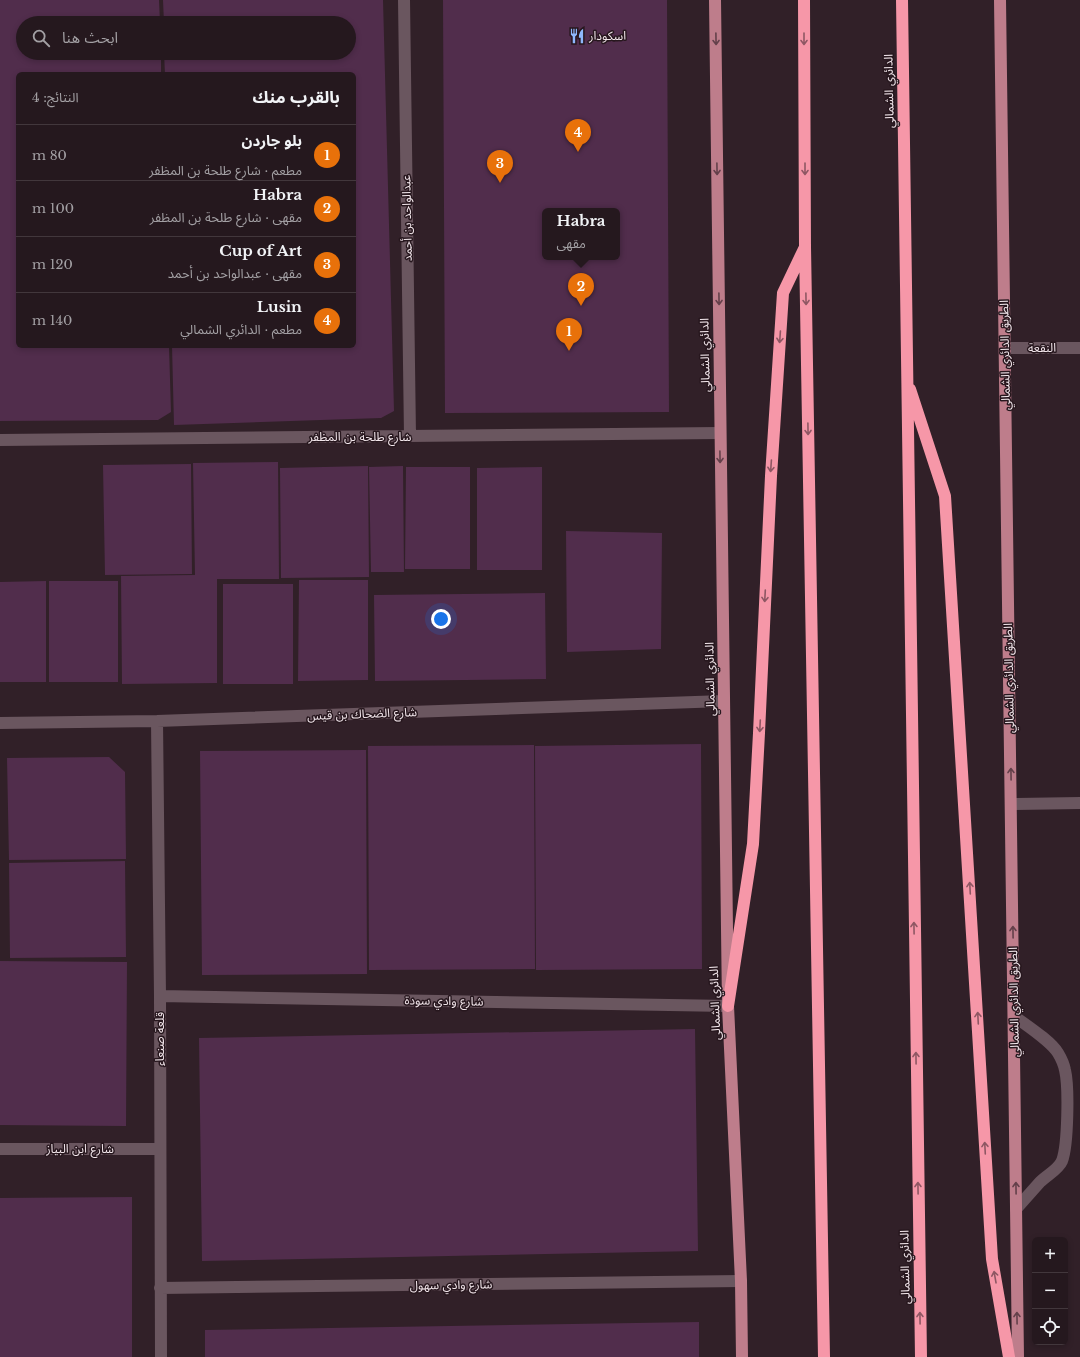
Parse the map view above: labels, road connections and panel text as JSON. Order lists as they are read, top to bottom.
{
  "streets": {
    "highway": ["الدائري الشمالي"],
    "main road": ["الطريق الدائري الشمالي"],
    "street": [
      "عبدالواحد بن أحمد",
      "النقعة",
      "شارع طلحة بن المظفر",
      "شارع الضحاك بن قيس",
      "شارع وادي سودة",
      "قلعة صنعاء",
      "شارع ابن البياز",
      "شارع وادي سهول"
    ]
  },
  "crossings": [
    ["الدائري الشمالي", "شارع طلحة بن المظفر"],
    ["الدائري الشمالي", "شارع الضحاك بن قيس"],
    ["الدائري الشمالي", "شارع وادي سودة"],
    ["الدائري الشمالي", "شارع وادي سهول"],
    ["عبدالواحد بن أحمد", "شارع طلحة بن المظفر"],
    ["النقعة", "الطريق الدائري الشمالي"],
    ["شارع الضحاك بن قيس", "قلعة صنعاء"],
    ["شارع وادي سودة", "قلعة صنعاء"],
    ["قلعة صنعاء", "شارع ابن البياز"],
    ["قلعة صنعاء", "شارع وادي سهول"]
  ],
  "one_way": ["الطريق الدائري الشمالي"],
  "places": {
    "restaurant": ["اسكودار"]
  },
  "page": {
    "search": "ابحث هنا",
    "heading": ["بالقرب منك", "النتائج: 4"],
    "pins": [
      "4",
      "3",
      "2",
      "1"
    ],
    "list": [
      {
        "mark": "1",
        "name": "بلو جاردن",
        "note": "مطعم · شارع طلحة بن المظفر",
        "value": "80 m"
      },
      {
        "mark": "2",
        "name": "Habra",
        "note": "مقهى · شارع طلحة بن المظفر",
        "value": "100 m"
      },
      {
        "mark": "3",
        "name": "Cup of Art",
        "note": "مقهى · عبدالواحد بن أحمد",
        "value": "120 m"
      },
      {
        "mark": "4",
        "name": "Lusin",
        "note": "مطعم · الدائري الشمالي",
        "value": "140 m"
      }
    ],
    "popup": ["Habra", "مقهى"],
    "map_buttons": ["+", "−"]
  }
}
